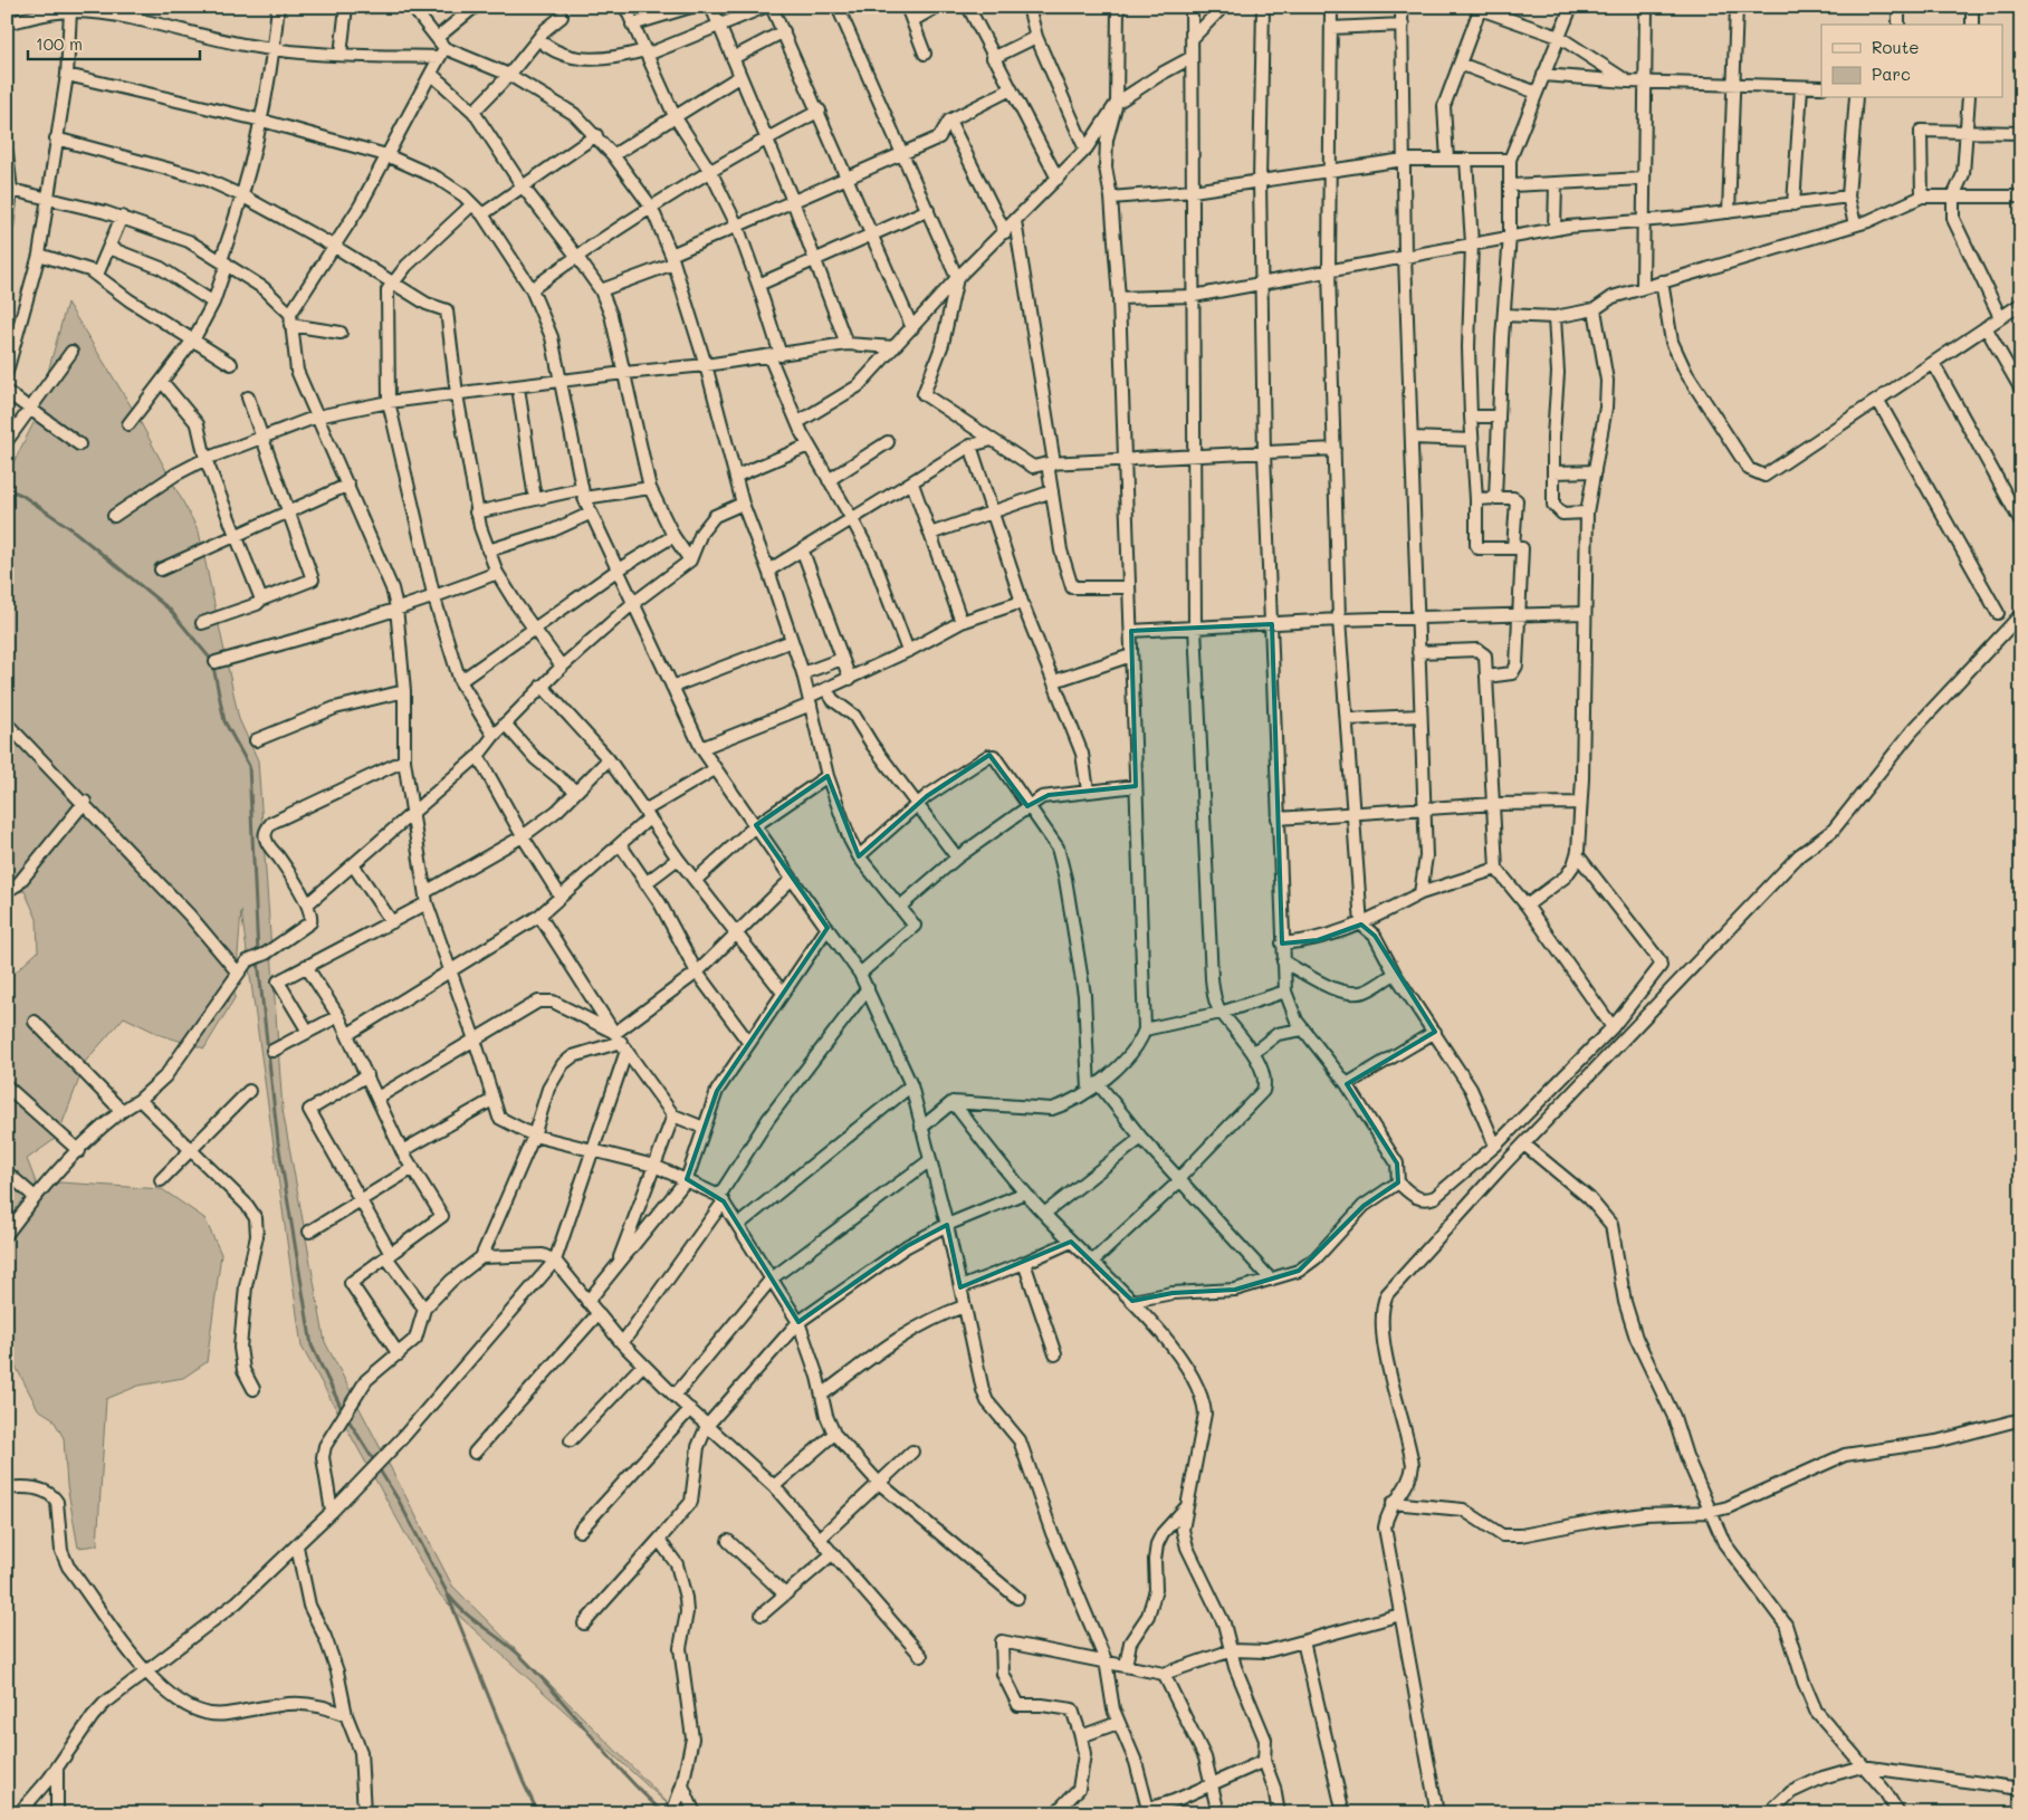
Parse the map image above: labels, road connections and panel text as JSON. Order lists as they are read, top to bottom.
{
  "legend": ["Route", "Parc"],
  "scale_bar": "100 m"
}
